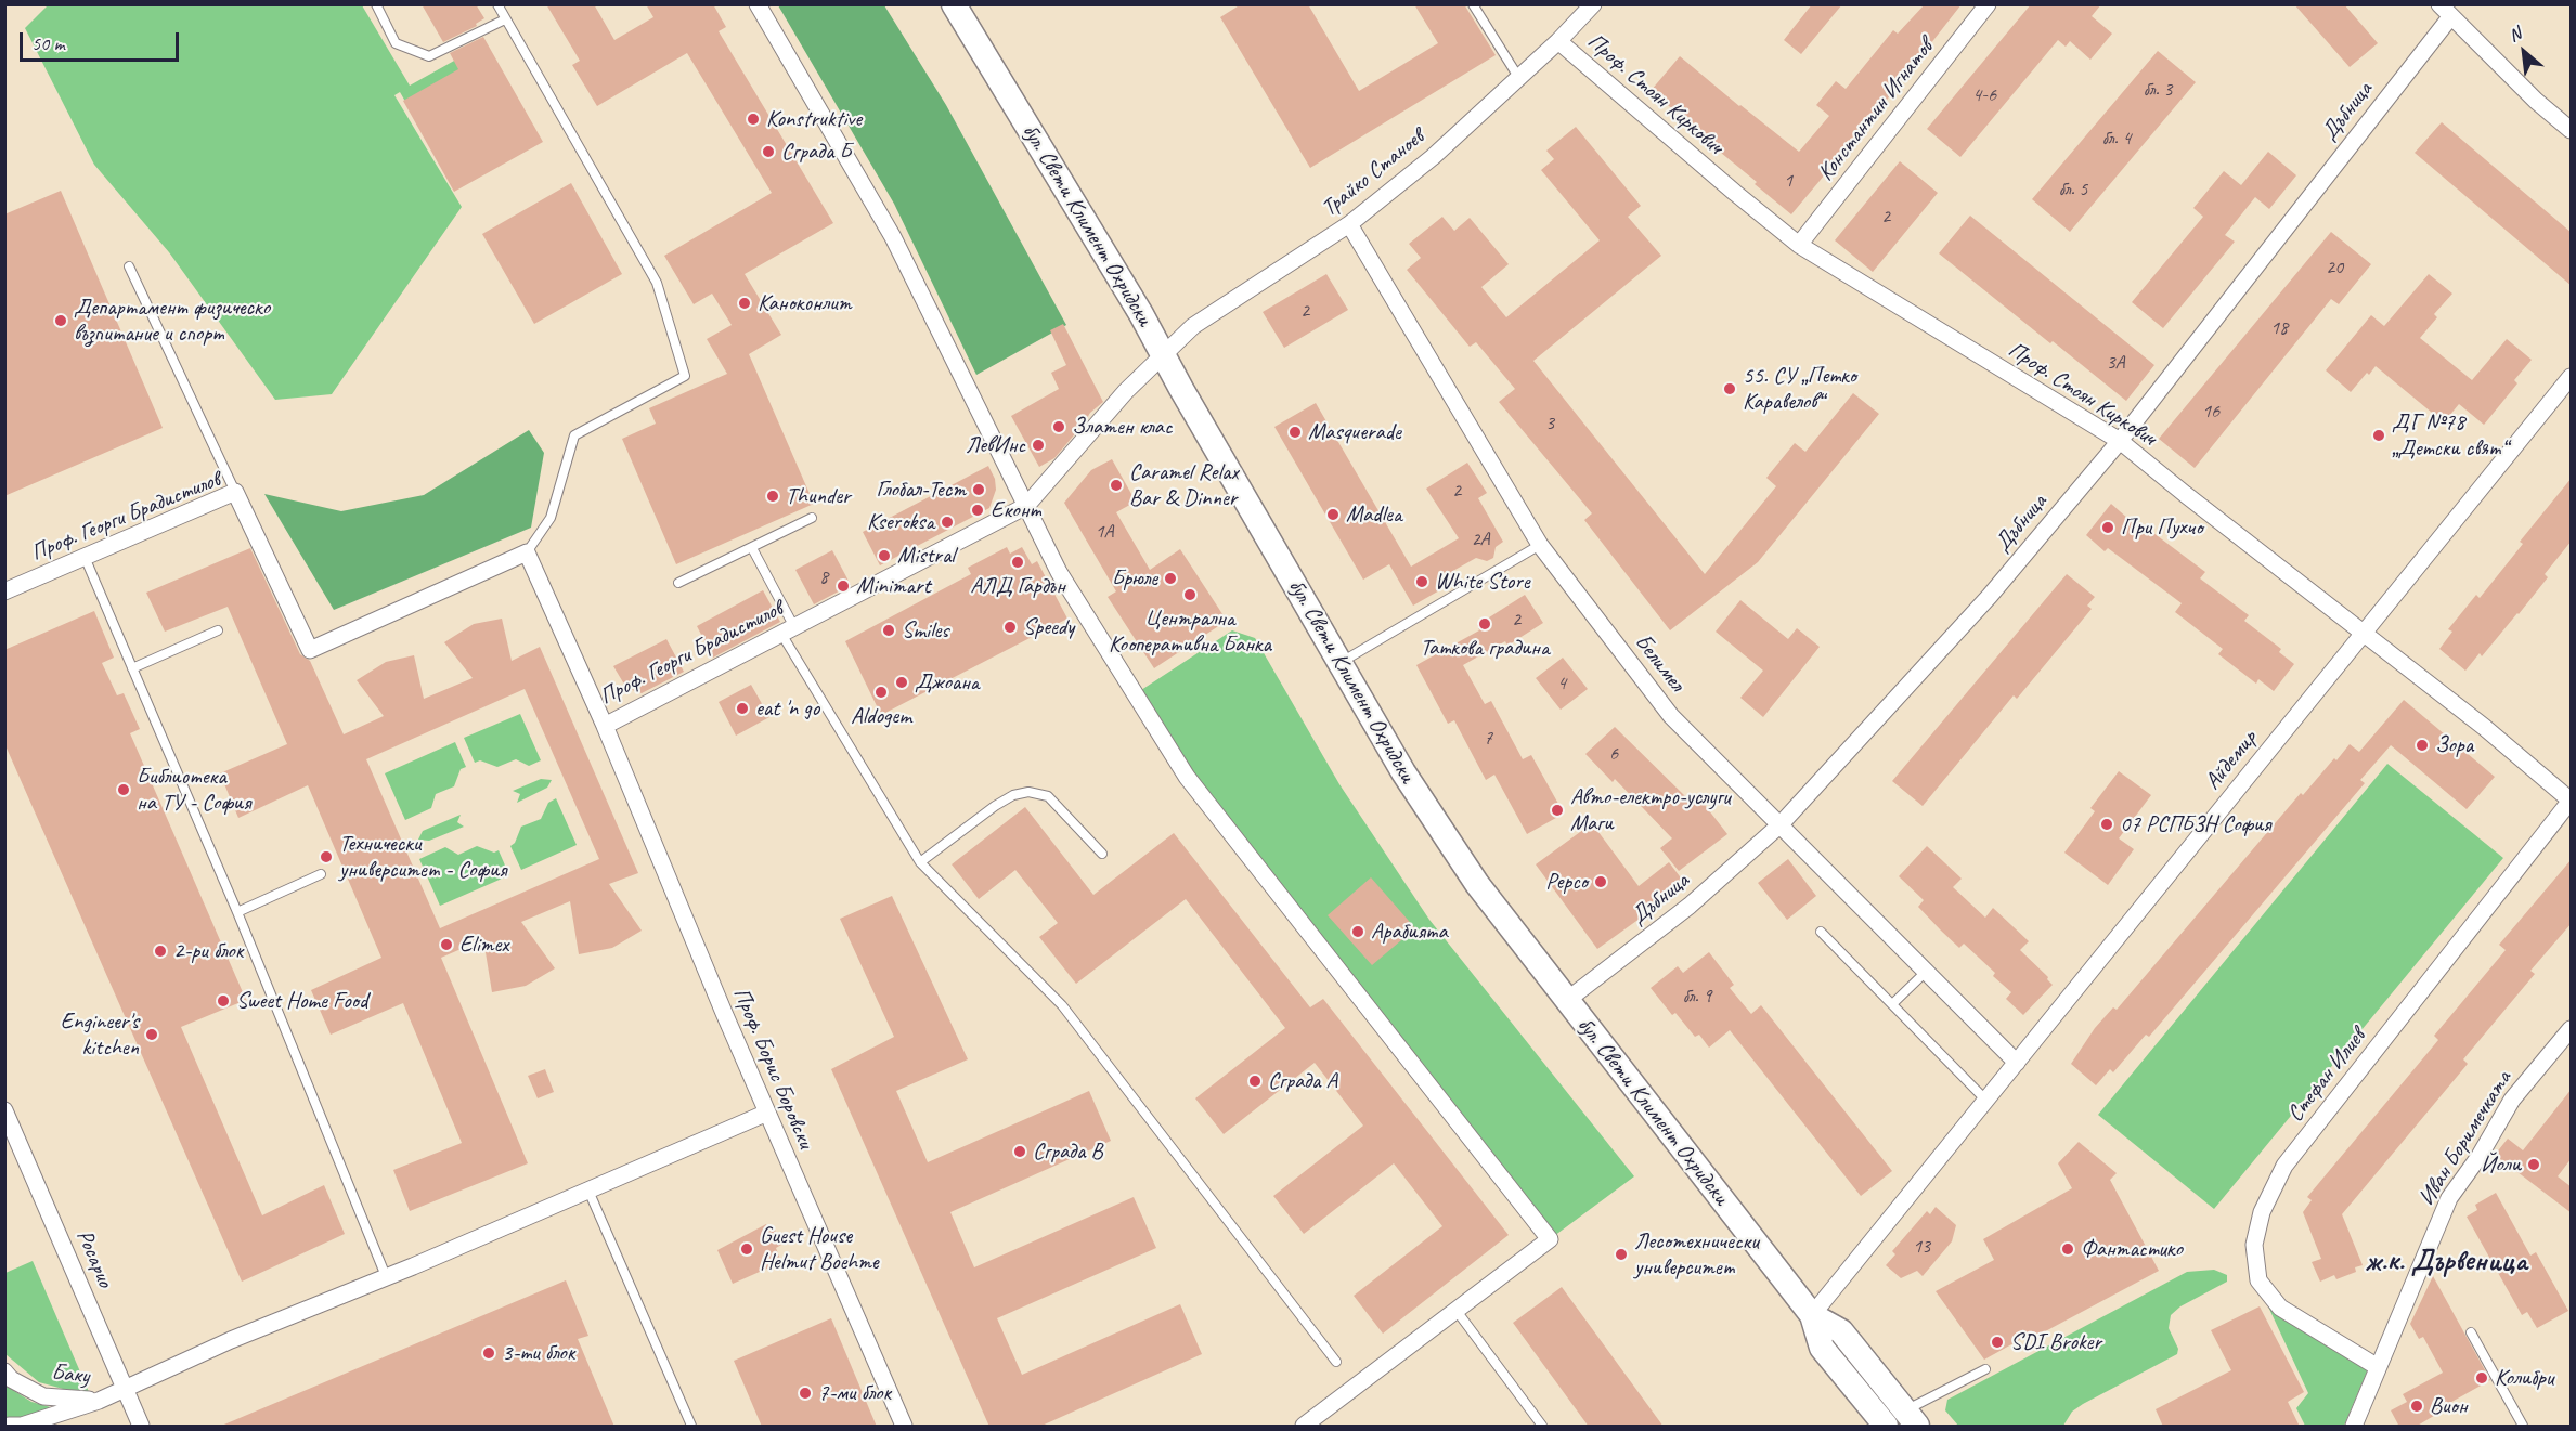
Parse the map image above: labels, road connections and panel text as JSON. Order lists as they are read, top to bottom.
{
  "streets": {
    "main road": ["бул. Свети Климент Охридски"],
    "street": [
      "Проф. Стоян Киркович",
      "Константин Игнатов",
      "Дъбница",
      "Трайко Станоев",
      "Проф. Георги Брадистилов",
      "Белимел",
      "Айдемир",
      "Проф. Борис Боровски",
      "Стефан Илиев",
      "Иван Боримечката",
      "Росарио",
      "Баку"
    ]
  },
  "crossings": [
    ["Проф. Стоян Киркович", "Константин Игнатов"],
    ["Проф. Стоян Киркович", "Дъбница"],
    ["Проф. Стоян Киркович", "Трайко Станоев"],
    ["Проф. Стоян Киркович", "Айдемир"],
    ["Проф. Стоян Киркович", "Стефан Илиев"],
    ["Дъбница", "бул. Свети Климент Охридски"],
    ["Дъбница", "Белимел"],
    ["Трайко Станоев", "бул. Свети Климент Охридски"],
    ["Трайко Станоев", "Проф. Георги Брадистилов"],
    ["Трайко Станоев", "Белимел"],
    ["бул. Свети Климент Охридски", "Проф. Георги Брадистилов"],
    ["бул. Свети Климент Охридски", "Айдемир"],
    ["Проф. Георги Брадистилов", "Проф. Борис Боровски"],
    ["Белимел", "Айдемир"],
    ["Проф. Борис Боровски", "Баку"],
    ["Стефан Илиев", "Иван Боримечката"],
    ["Росарио", "Баку"]
  ],
  "districts": ["ж.к. Дървеница"],
  "places": [
    "Konstruktive",
    "Сграда Б",
    "Каноконлит",
    "Департамент физическо възпитание и спорт",
    "55. СУ „Петко Каравелов“",
    "Златен клас",
    "Masquerade",
    "ДГ №78 „Детски свят“",
    "ЛевИнс",
    "Caramel Relax Bar & Dinner",
    "Глобал-Тест",
    "Thunder",
    "Еконт",
    "Madlea",
    "Kseroksa",
    "При Пухчо",
    "Mistral",
    "АЛД Гардън",
    "Брюле",
    "White Store",
    "Minimart",
    "Централна Кооперативна Банка",
    "Таткова градина",
    "Speedy",
    "Smiles",
    "Джоана",
    "Aldogem",
    "eat 'n go",
    "Зора",
    "Библиотека на ТУ - София",
    "Авто-електро-услуги Маги",
    "07 РСПБЗН София",
    "Технически университет - София",
    "Pepco",
    "Арабията",
    "Elimex",
    "2-ри блок",
    "Sweet Home Food",
    "Engineer's kitchen",
    "Сграда А",
    "Сграда В",
    "Йоли",
    "Guest House Helmut Boehme",
    "Фантастико",
    "Лесотехнически университет",
    "SDI Broker",
    "3-ти блок",
    "Колибри",
    "7-ми блок",
    "Вион"
  ],
  "house_numbers": [
    "бл. 3",
    "4-6",
    "бл. 4",
    "1",
    "бл. 5",
    "2",
    "20",
    "2",
    "18",
    "3А",
    "16",
    "3",
    "2",
    "1А",
    "2А",
    "8",
    "2",
    "4",
    "7",
    "6",
    "бл. 9",
    "13"
  ],
  "scale_bar": "50 m",
  "north": "top left"
}
